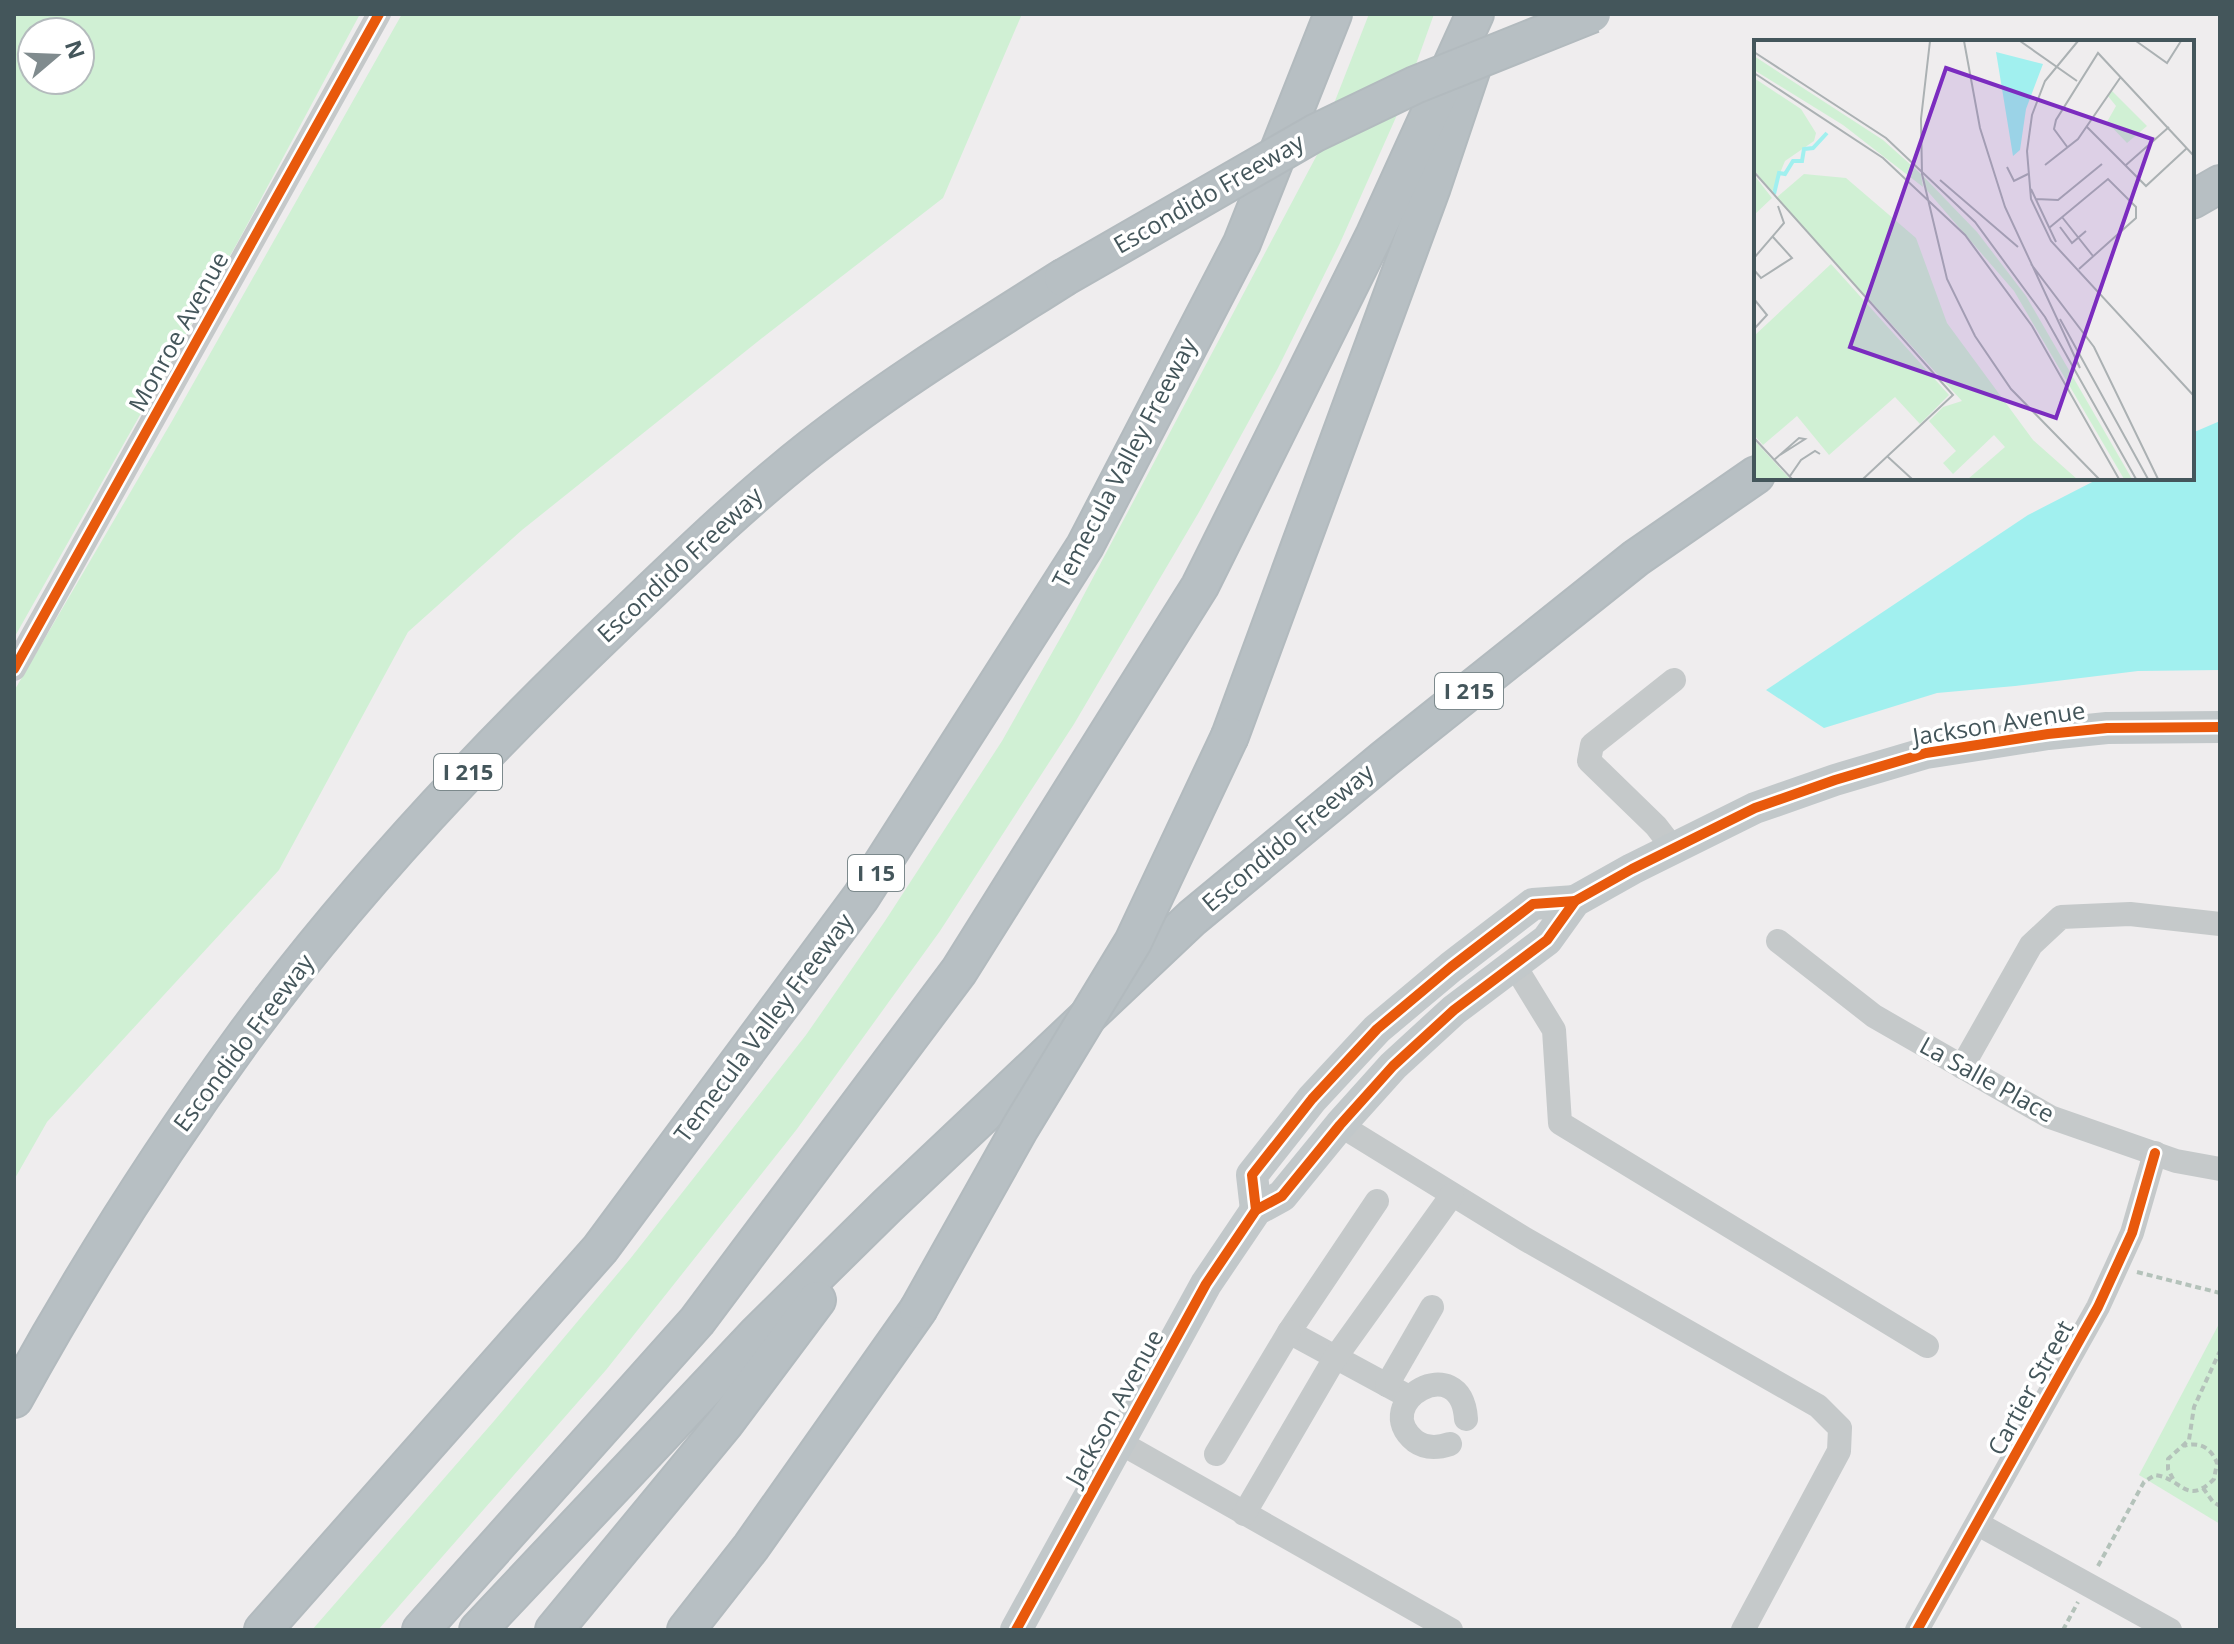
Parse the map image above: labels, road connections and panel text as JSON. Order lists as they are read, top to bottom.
{
  "streets": {
    "highway": [
      "Escondido Freeway",
      "Temecula Valley Freeway",
      "I 215",
      "I 15"
    ],
    "main road": ["Jackson Avenue"],
    "street": ["Monroe Avenue", "La Salle Place", "Cartier Street"]
  },
  "crossings": [
    ["La Salle Place", "Cartier Street"]
  ],
  "north": "right"
}
